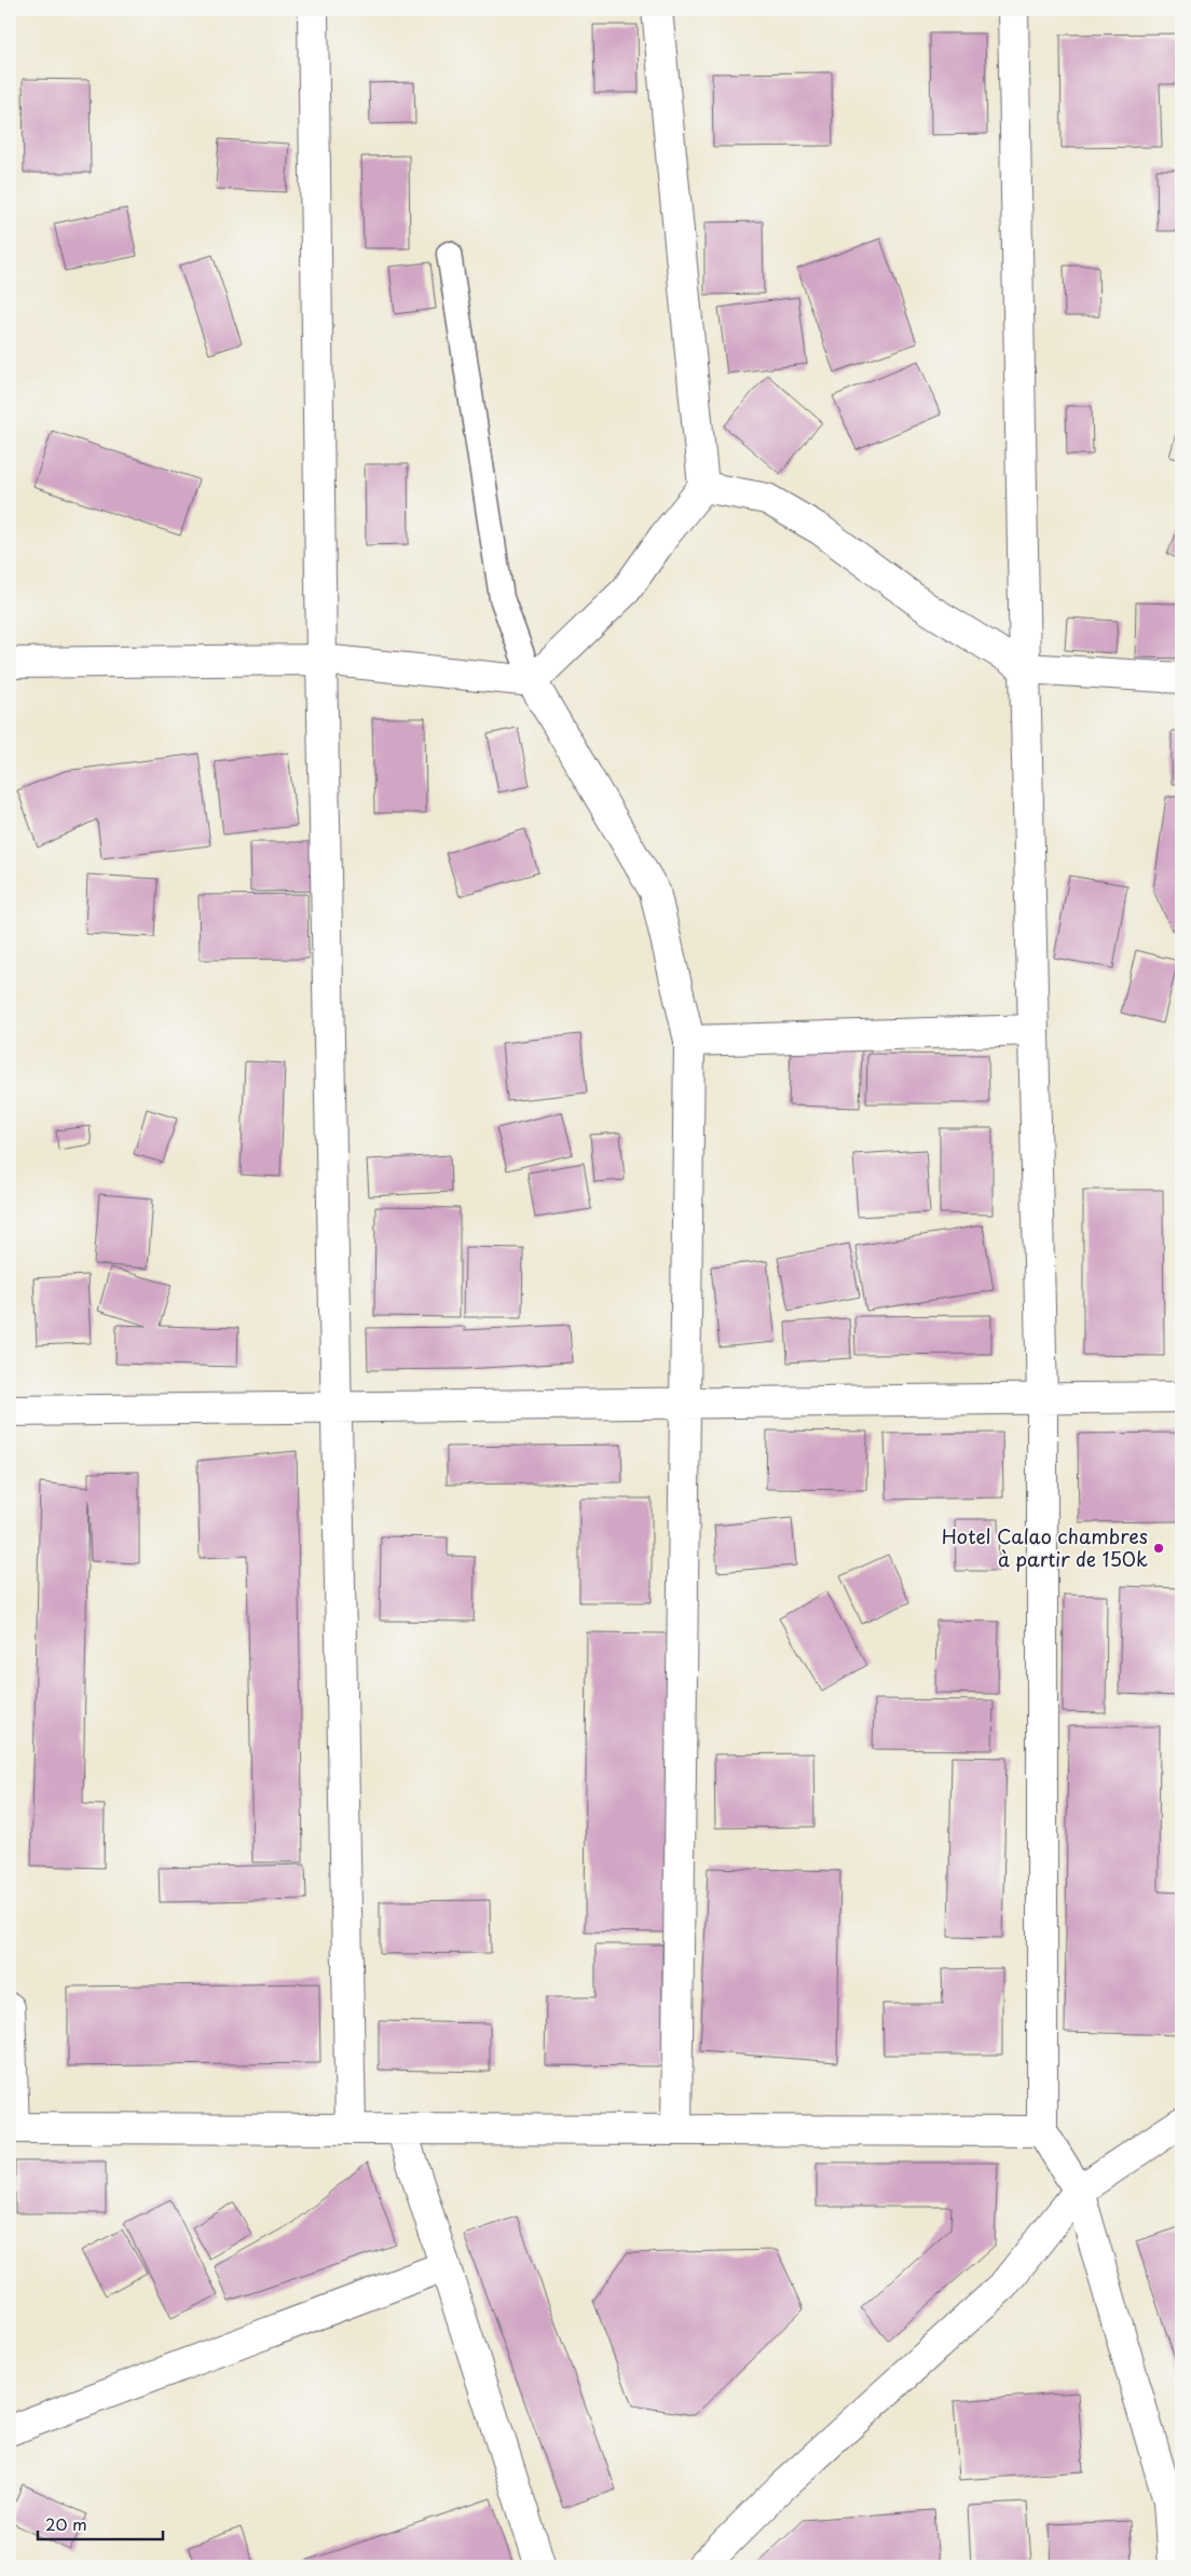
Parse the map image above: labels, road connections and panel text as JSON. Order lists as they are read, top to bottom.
{
  "places": ["Hotel Calao chambres à partir de 150k"],
  "scale_bar": "20 m"
}
